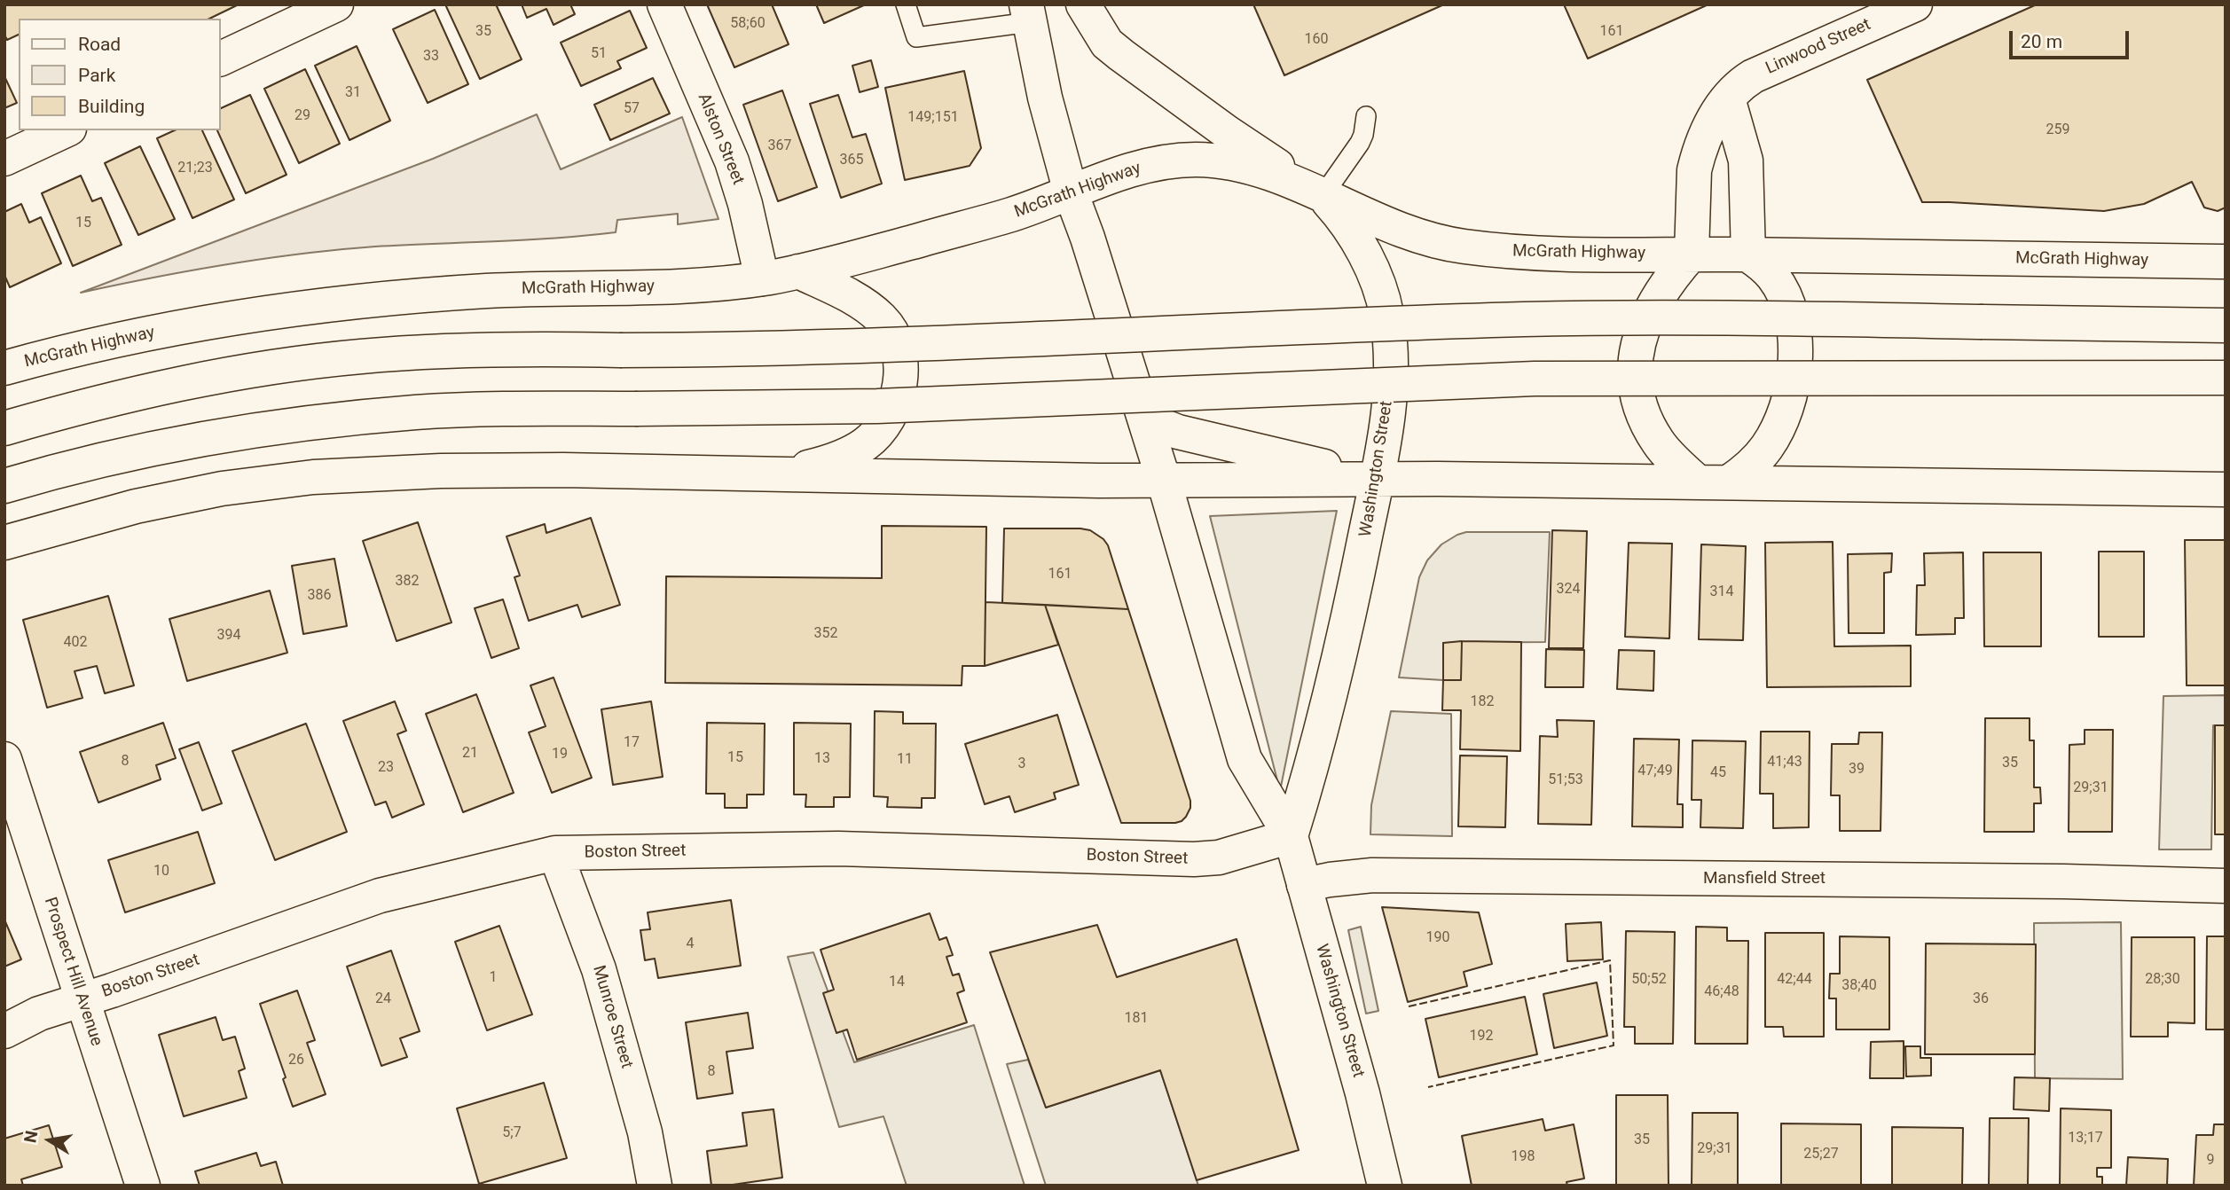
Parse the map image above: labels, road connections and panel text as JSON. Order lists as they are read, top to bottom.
{
  "streets": {
    "main road": [
      "Linwood Street",
      "Alston Street",
      "McGrath Highway",
      "Washington Street",
      "Boston Street",
      "Mansfield Street",
      "Prospect Hill Avenue",
      "Munroe Street"
    ]
  },
  "crossings": [
    ["Linwood Street", "McGrath Highway"],
    ["Alston Street", "McGrath Highway"],
    ["McGrath Highway", "Washington Street"],
    ["Washington Street", "Boston Street"],
    ["Washington Street", "Mansfield Street"],
    ["Boston Street", "Prospect Hill Avenue"],
    ["Boston Street", "Munroe Street"]
  ],
  "house_numbers": [
    "58;60",
    "35",
    "161",
    "160",
    "51",
    "33",
    "31",
    "57",
    "29",
    "149;151",
    "259",
    "367",
    "365",
    "21;23",
    "15",
    "161",
    "382",
    "324",
    "314",
    "386",
    "352",
    "394",
    "402",
    "182",
    "17",
    "21",
    "19",
    "15",
    "13",
    "11",
    "8",
    "41;43",
    "35",
    "3",
    "23",
    "39",
    "47;49",
    "45",
    "51;53",
    "29;31",
    "10",
    "190",
    "4",
    "1",
    "50;52",
    "42;44",
    "28;30",
    "14",
    "38;40",
    "46;48",
    "24",
    "36",
    "181",
    "192",
    "26",
    "8",
    "5;7",
    "13;17",
    "35",
    "29;31",
    "25;27",
    "198",
    "9"
  ],
  "legend": ["Road", "Park", "Building"],
  "scale_bar": "20 m",
  "north": "left"
}
